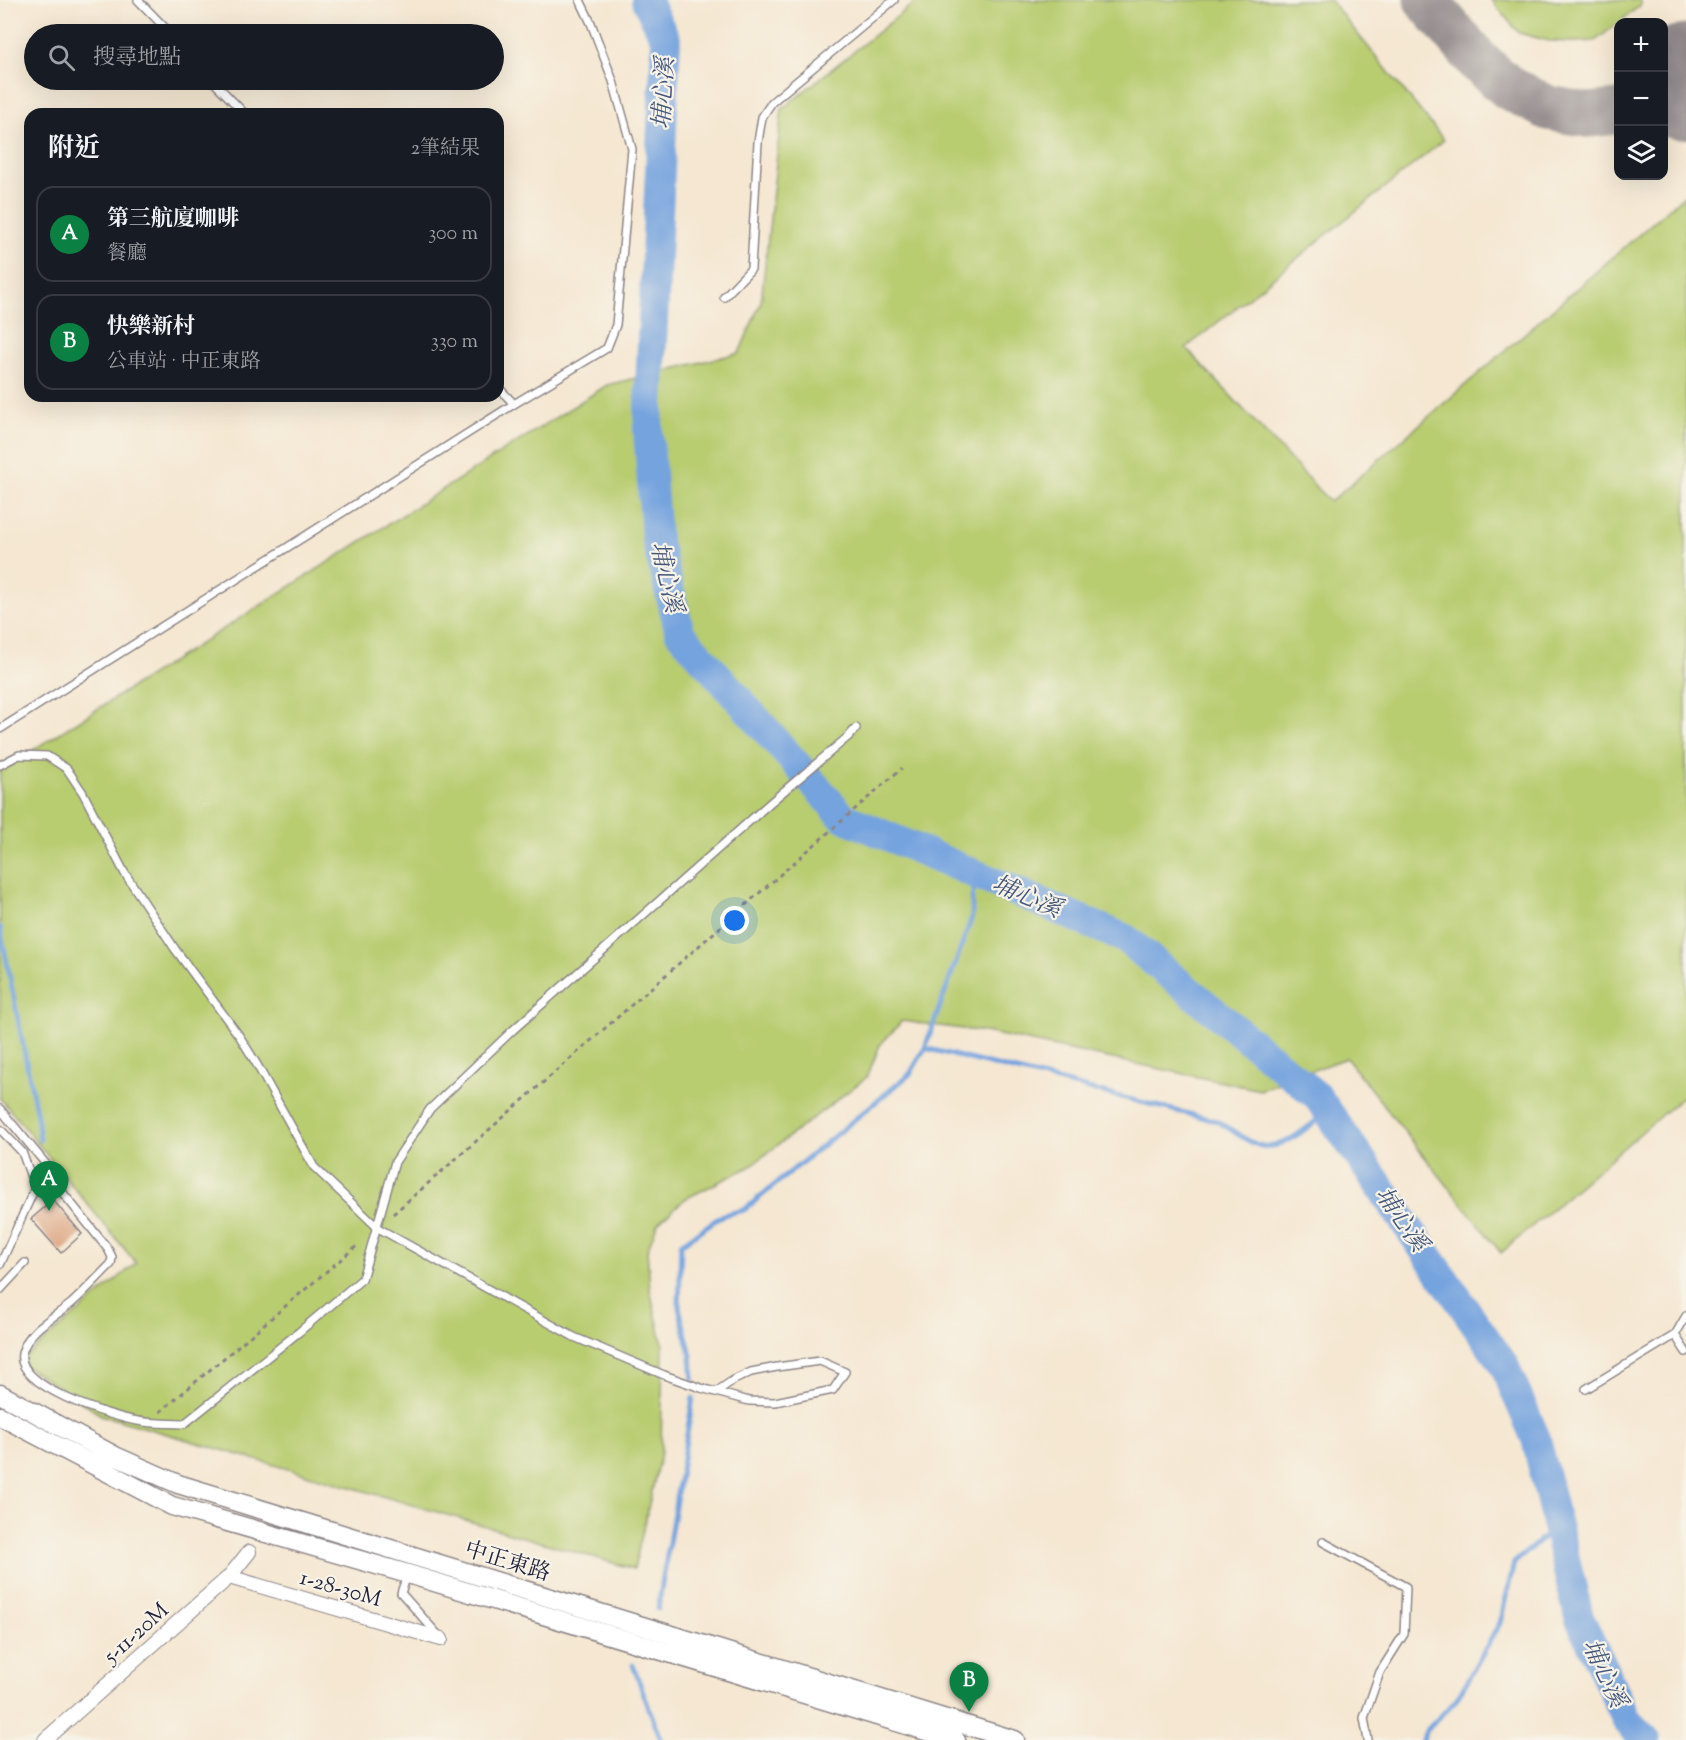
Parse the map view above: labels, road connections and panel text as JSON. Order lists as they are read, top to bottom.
{
  "streets": {
    "main road": ["中正東路"],
    "street": ["1-28-30M", "5-11-20M"]
  },
  "crossings": [
    ["1-28-30M", "5-11-20M"]
  ],
  "water": ["埔心溪"],
  "page": {
    "map_buttons": ["+", "−"],
    "search": "搜尋地點",
    "heading": ["附近", "2筆結果"],
    "list": [
      {
        "mark": "A",
        "name": "第三航廈咖啡",
        "note": "餐廳",
        "value": "300 m"
      },
      {
        "mark": "B",
        "name": "快樂新村",
        "note": "公車站 · 中正東路",
        "value": "330 m"
      }
    ],
    "pins": ["A", "B"]
  }
}
